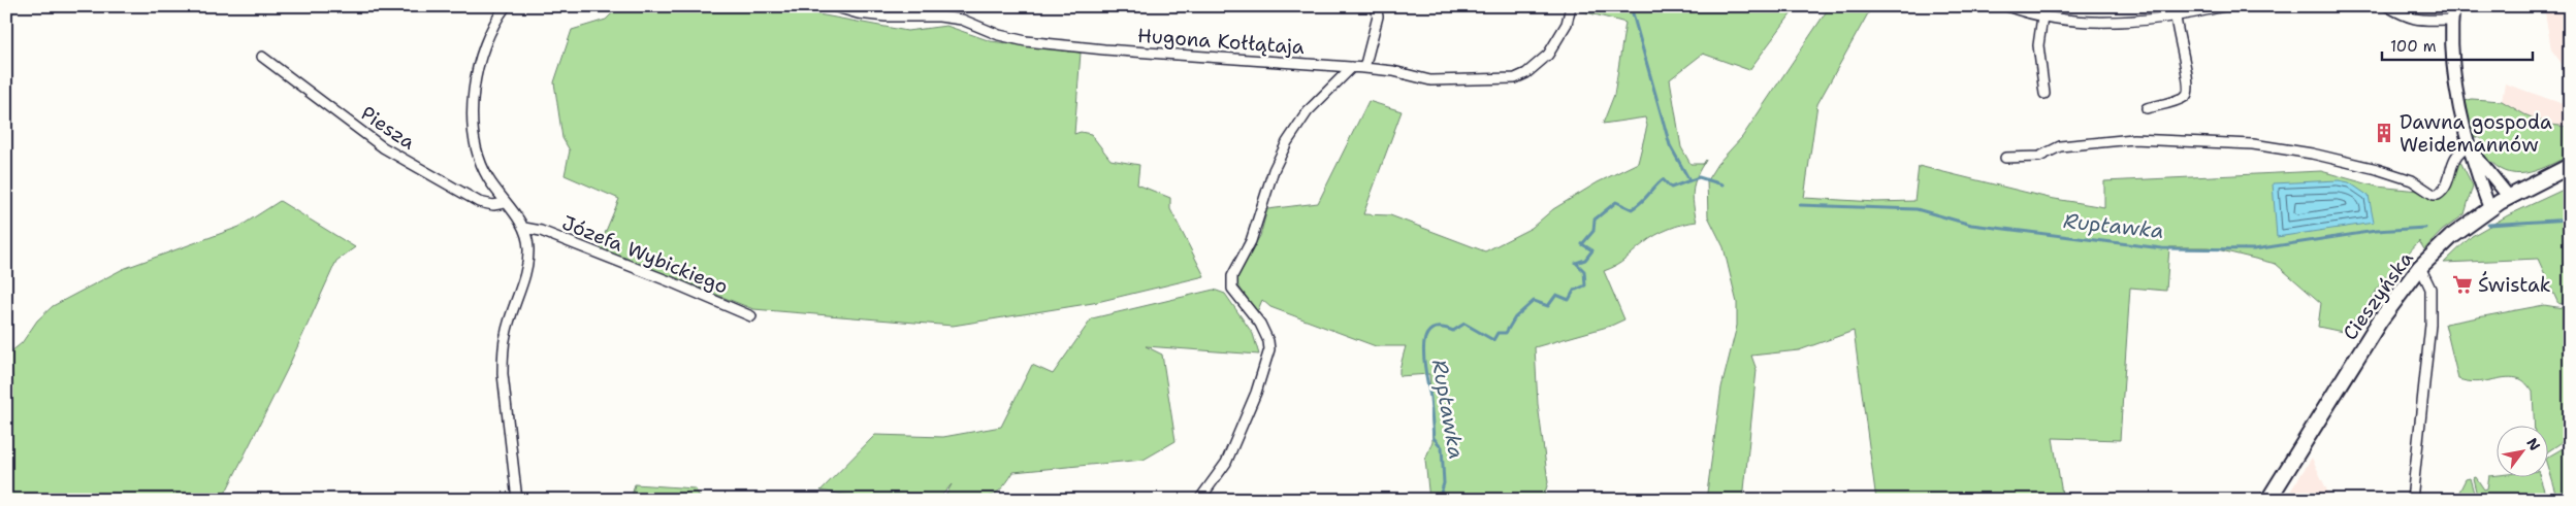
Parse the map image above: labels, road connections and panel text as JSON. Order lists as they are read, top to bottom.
{
  "streets": {
    "main road": ["Cieszyńska"],
    "street": ["Hugona Kołłątaja", "Piesza", "Józefa Wybickiego"]
  },
  "water": ["Ruptawka"],
  "places": {
    "building": ["Dawna gospoda Weidemannów"],
    "supermarket": ["Świstak"]
  },
  "scale_bar": "100 m",
  "north": "top right"
}
